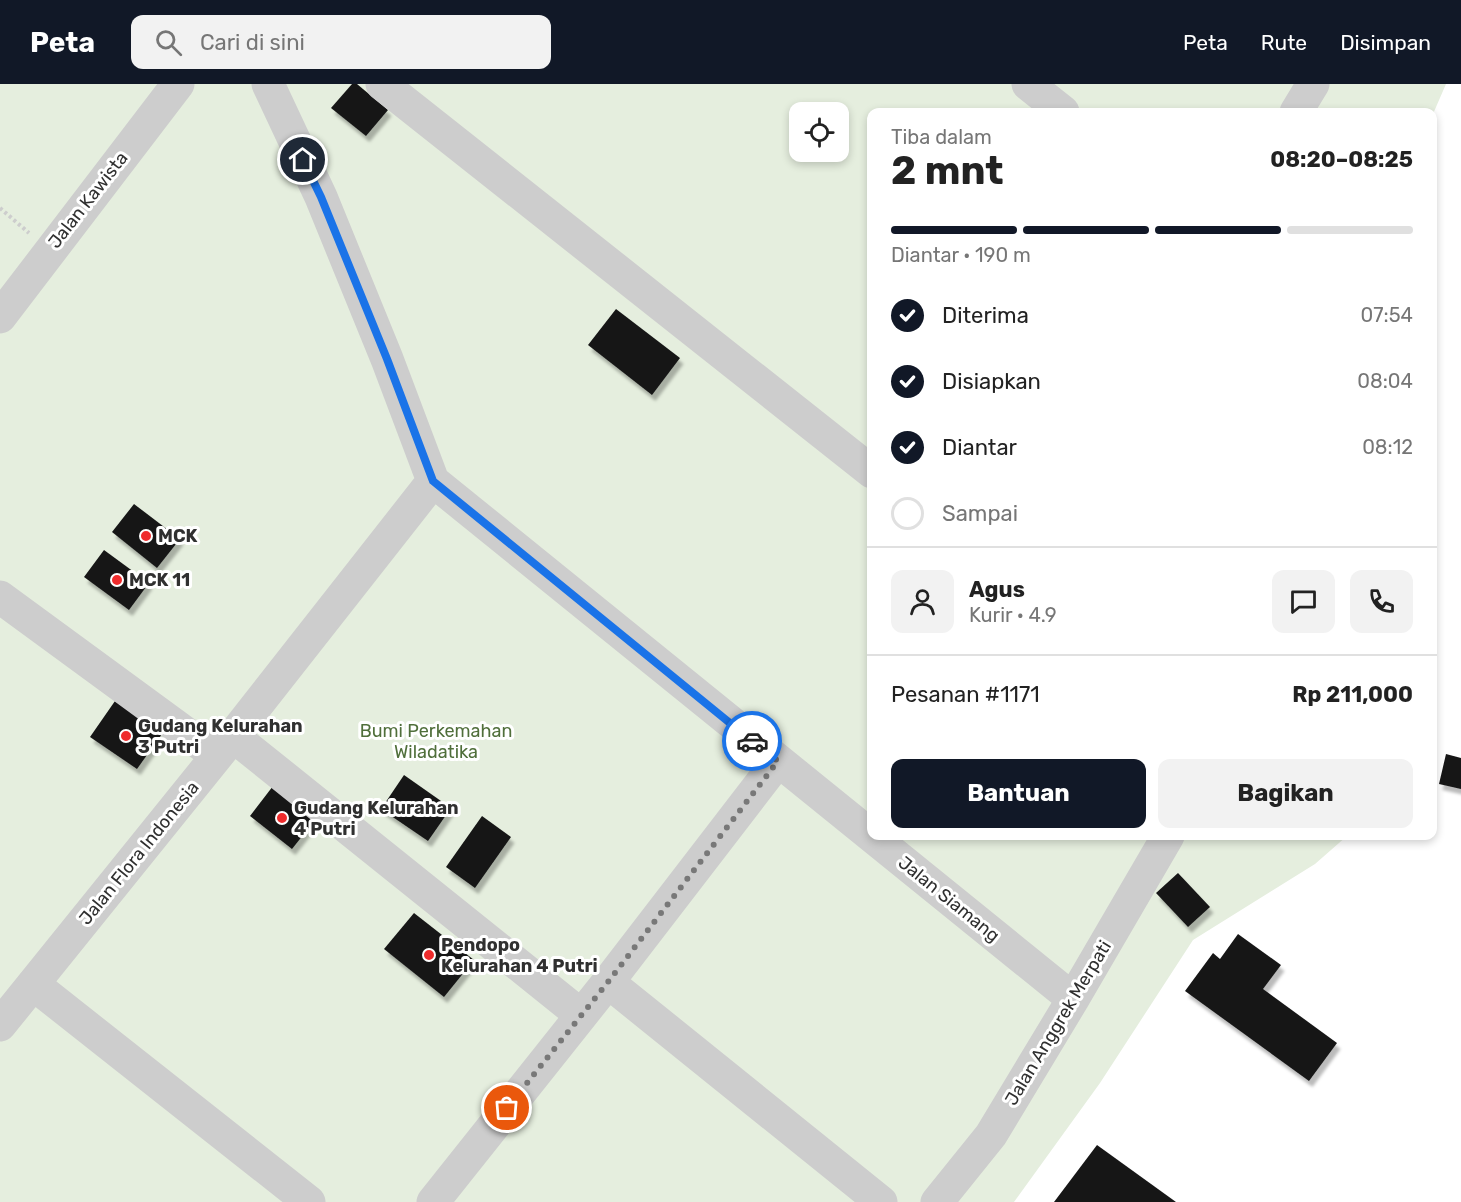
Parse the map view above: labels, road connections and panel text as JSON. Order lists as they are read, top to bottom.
{
  "streets": {
    "street": [
      "Jalan Kawista",
      "Jalan Flora Indonesia",
      "Jalan Siamang",
      "Jalan Anggrek Merpati"
    ]
  },
  "crossings": [
    ["Jalan Flora Indonesia", "Jalan Siamang"],
    ["Jalan Siamang", "Jalan Anggrek Merpati"]
  ],
  "parks": ["Bumi Perkemahan Wiladatika"],
  "places": [
    "MCK",
    "MCK 11",
    "Gudang Kelurahan 3 Putri",
    "Gudang Kelurahan 4 Putri",
    "Pendopo Kelurahan 4 Putri"
  ],
  "page": {
    "header": "Peta",
    "search": "Cari di sini",
    "nav": ["Peta", "Rute", "Disimpan"],
    "heading": ["2 mnt", "Tiba dalam", "08:20–08:25"],
    "panel": [
      "Agus",
      "Kurir · 4.9",
      "Pesanan #1171",
      "Rp 211,000"
    ],
    "bar": "Diantar · 190 m",
    "list": [
      ["Diterima", "07:54"],
      ["Disiapkan", "08:04"],
      ["Diantar", "08:12"],
      "Sampai"
    ],
    "buttons": ["Bantuan", "Bagikan"]
  }
}
